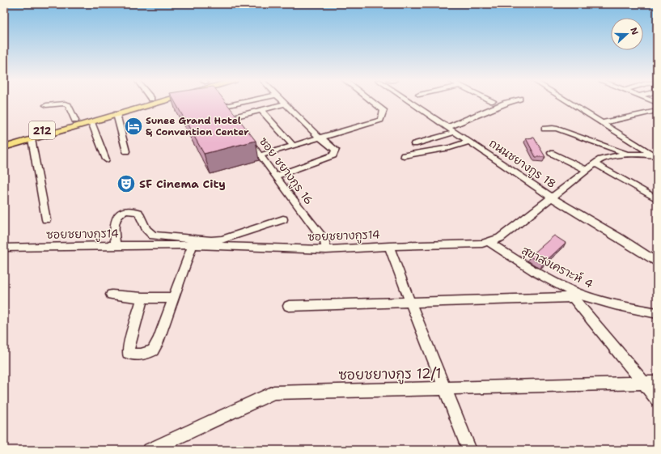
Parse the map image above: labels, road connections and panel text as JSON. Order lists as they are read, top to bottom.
{
  "streets": {
    "main road": ["212"],
    "street": [
      "ถนนชยางกูร 18",
      "ซอย ชยางกูร 16",
      "ซอยชยางกูร14",
      "สุขาสงเคราะห์ 4",
      "ซอยชยางกูร 12/1"
    ]
  },
  "crossings": [
    ["ถนนชยางกูร 18", "ซอยชยางกูร14"],
    ["ซอย ชยางกูร 16", "ซอยชยางกูร14"],
    ["ซอยชยางกูร14", "สุขาสงเคราะห์ 4"]
  ],
  "places": {
    "hotel": ["Sunee Grand Hotel & Convention Center"],
    "theatre": ["SF Cinema City"]
  },
  "north": "right"
}
